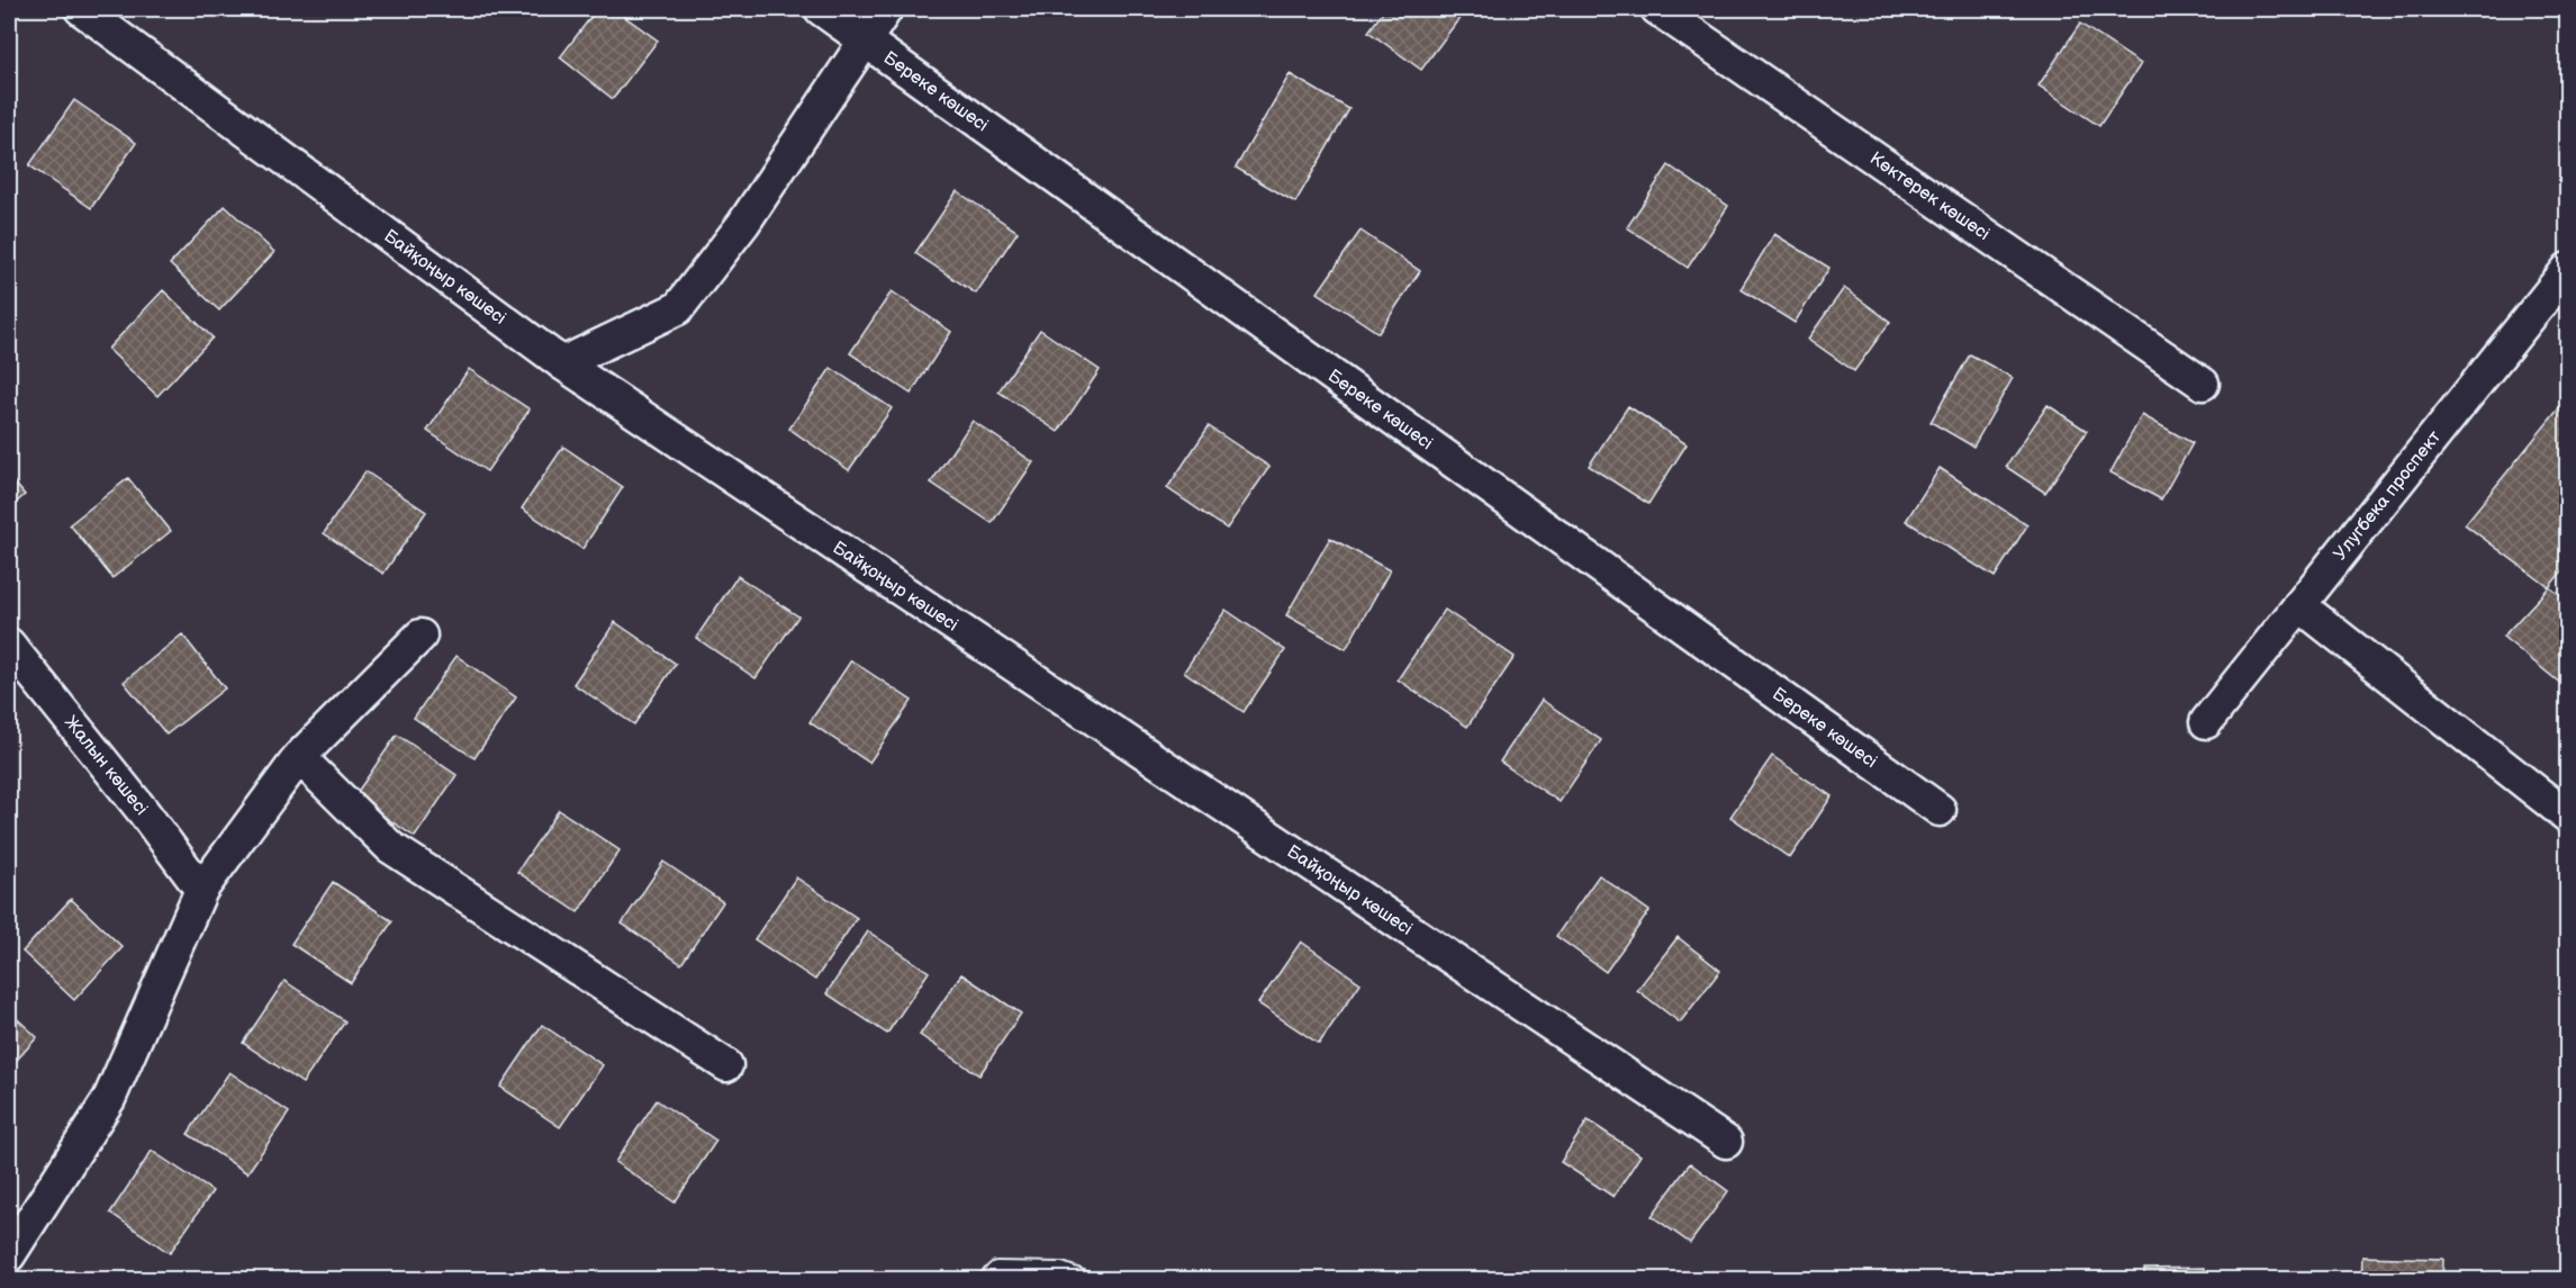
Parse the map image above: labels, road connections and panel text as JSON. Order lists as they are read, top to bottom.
{
  "streets": {
    "street": [
      "Береке көшесі",
      "Көктерек көшесі",
      "Байқоңыр көшесі",
      "Улугбека проспект",
      "Жалын көшесі"
    ]
  }
}
